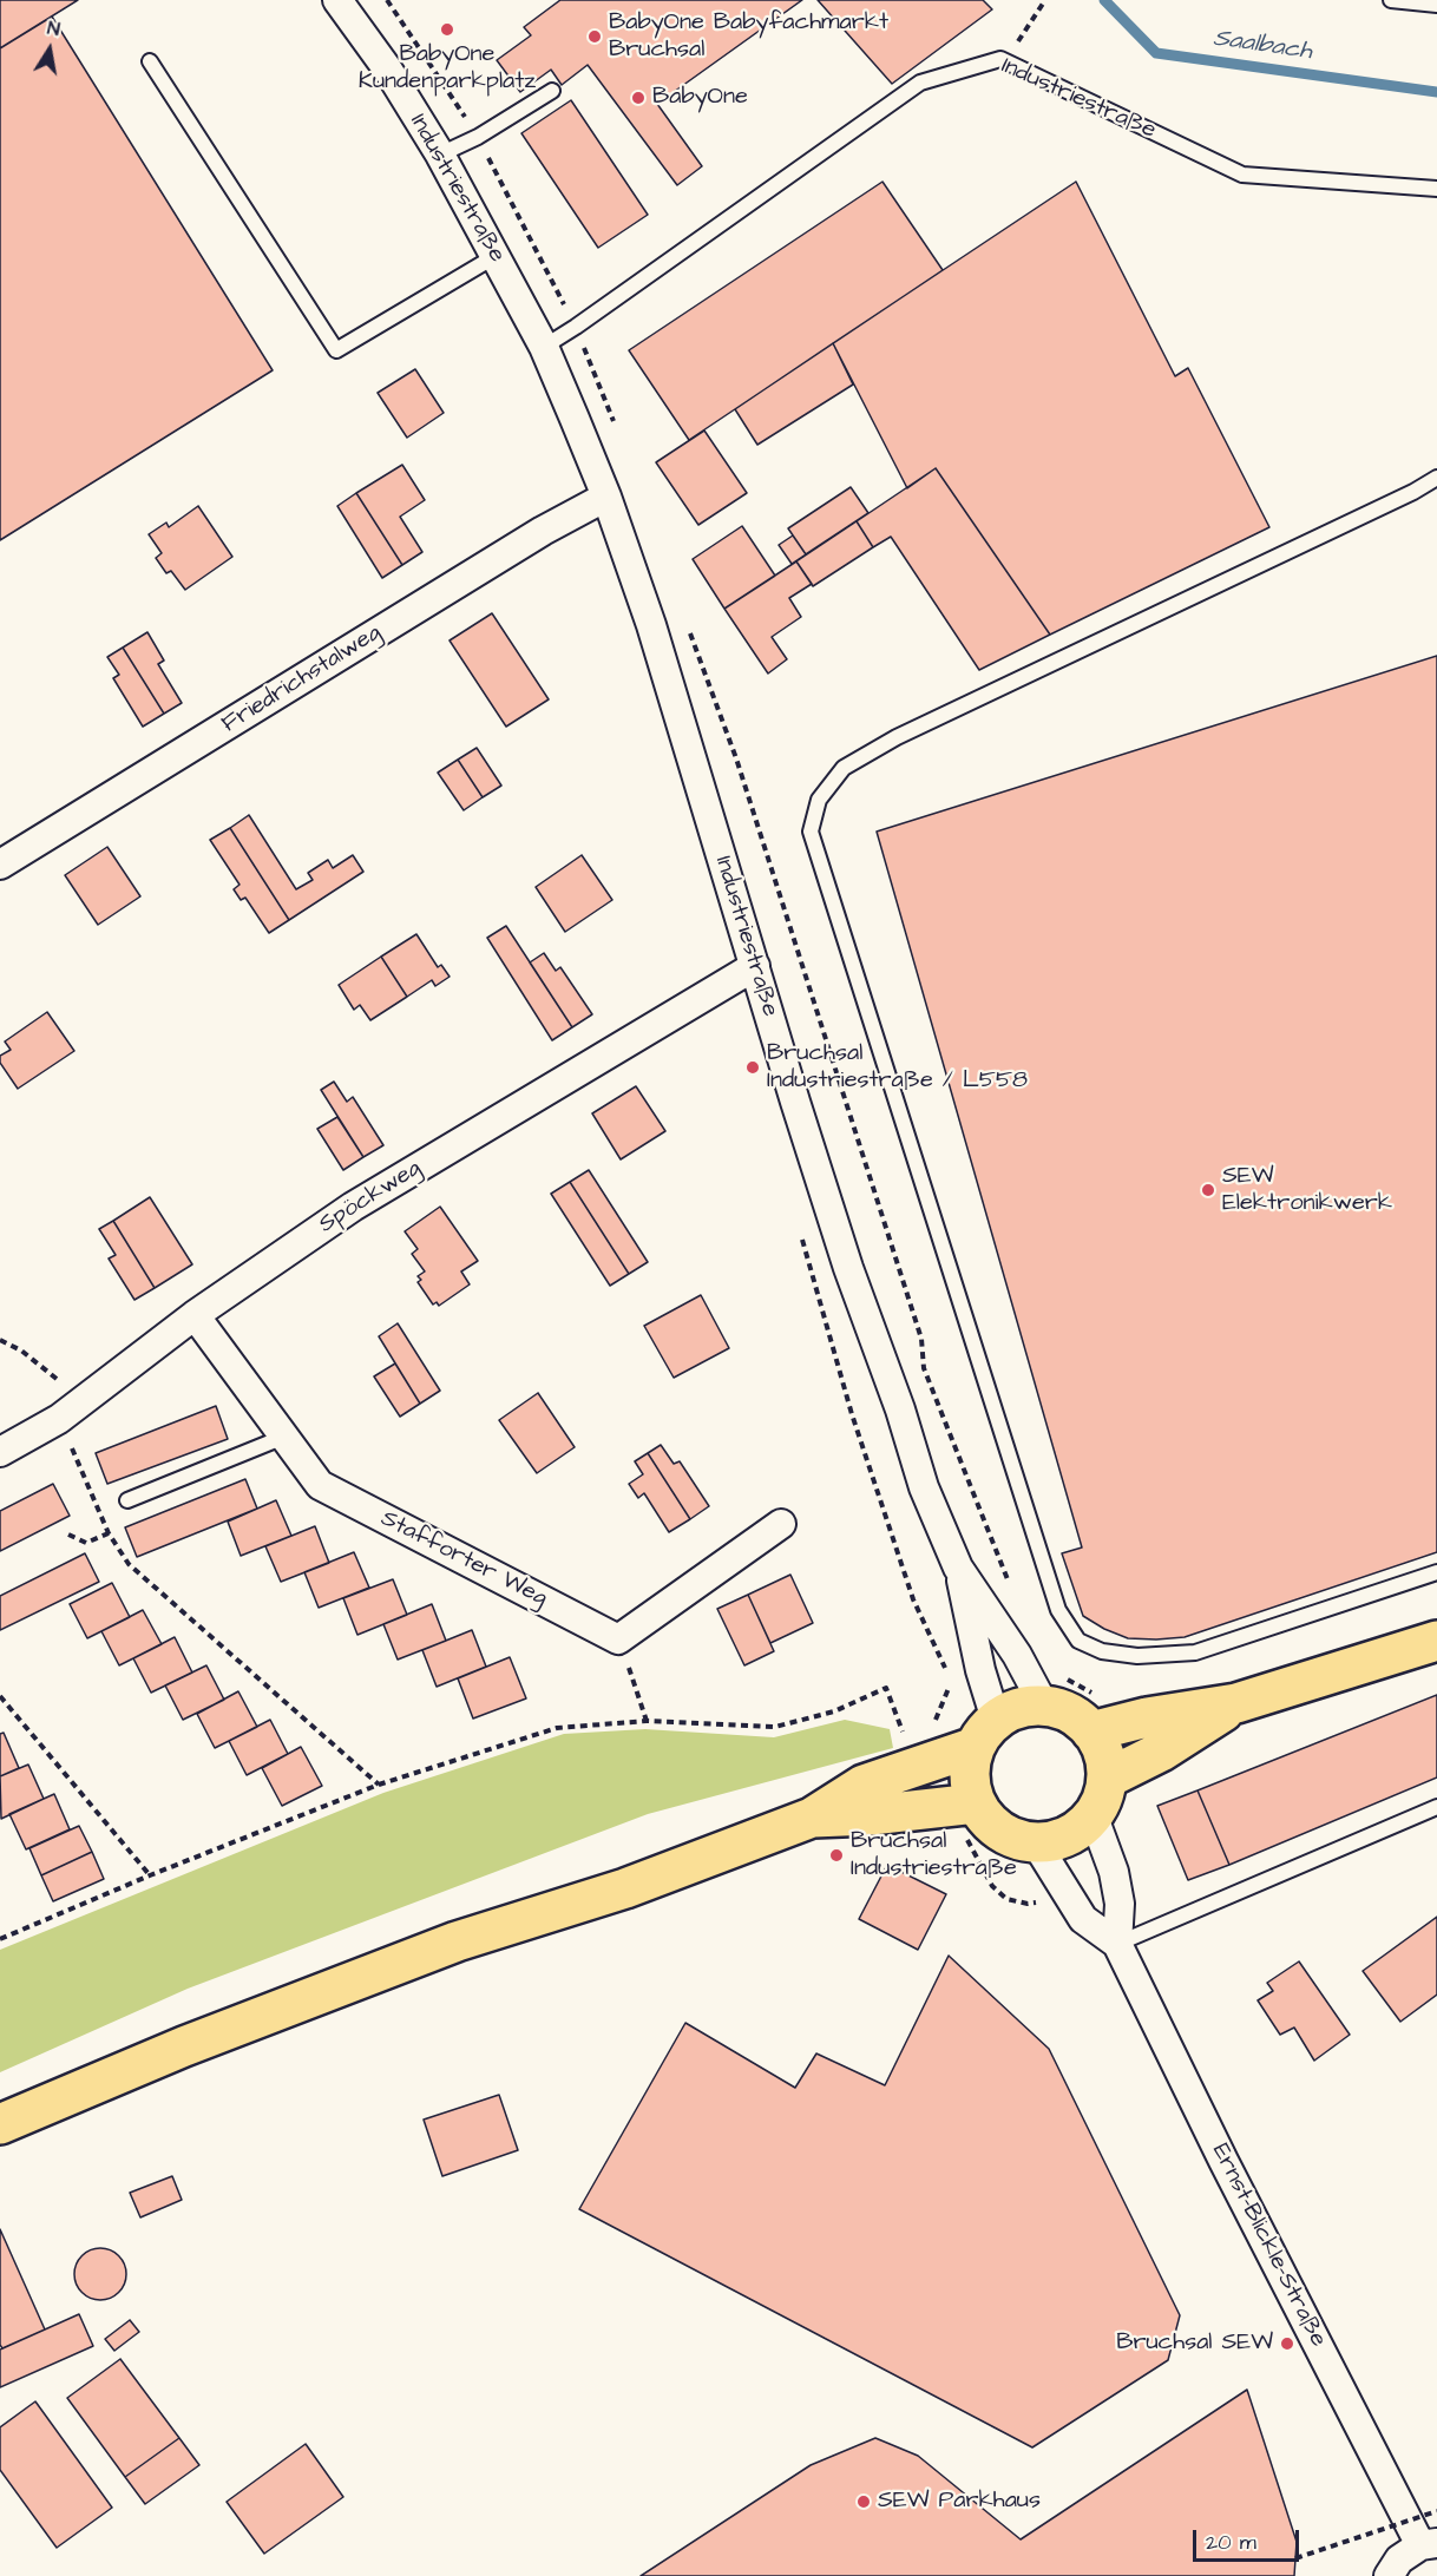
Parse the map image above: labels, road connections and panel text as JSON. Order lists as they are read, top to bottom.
{
  "streets": {
    "street": [
      "Industriestraße",
      "Friedrichstalweg",
      "Spöckweg",
      "Stafforter Weg",
      "Ernst-Blickle-Straße"
    ]
  },
  "crossings": [
    ["Industriestraße", "Friedrichstalweg"],
    ["Industriestraße", "Spöckweg"],
    ["Industriestraße", "Ernst-Blickle-Straße"],
    ["Spöckweg", "Stafforter Weg"]
  ],
  "water": ["Saalbach"],
  "places": [
    "BabyOne Kundenparkplatz",
    "BabyOne Babyfachmarkt Bruchsal",
    "BabyOne",
    "Bruchsal Industriestraße / L558",
    "SEW Elektronikwerk",
    "Bruchsal Industriestraße",
    "Bruchsal SEW",
    "SEW Parkhaus"
  ],
  "scale_bar": "20 m",
  "north": "top"
}
